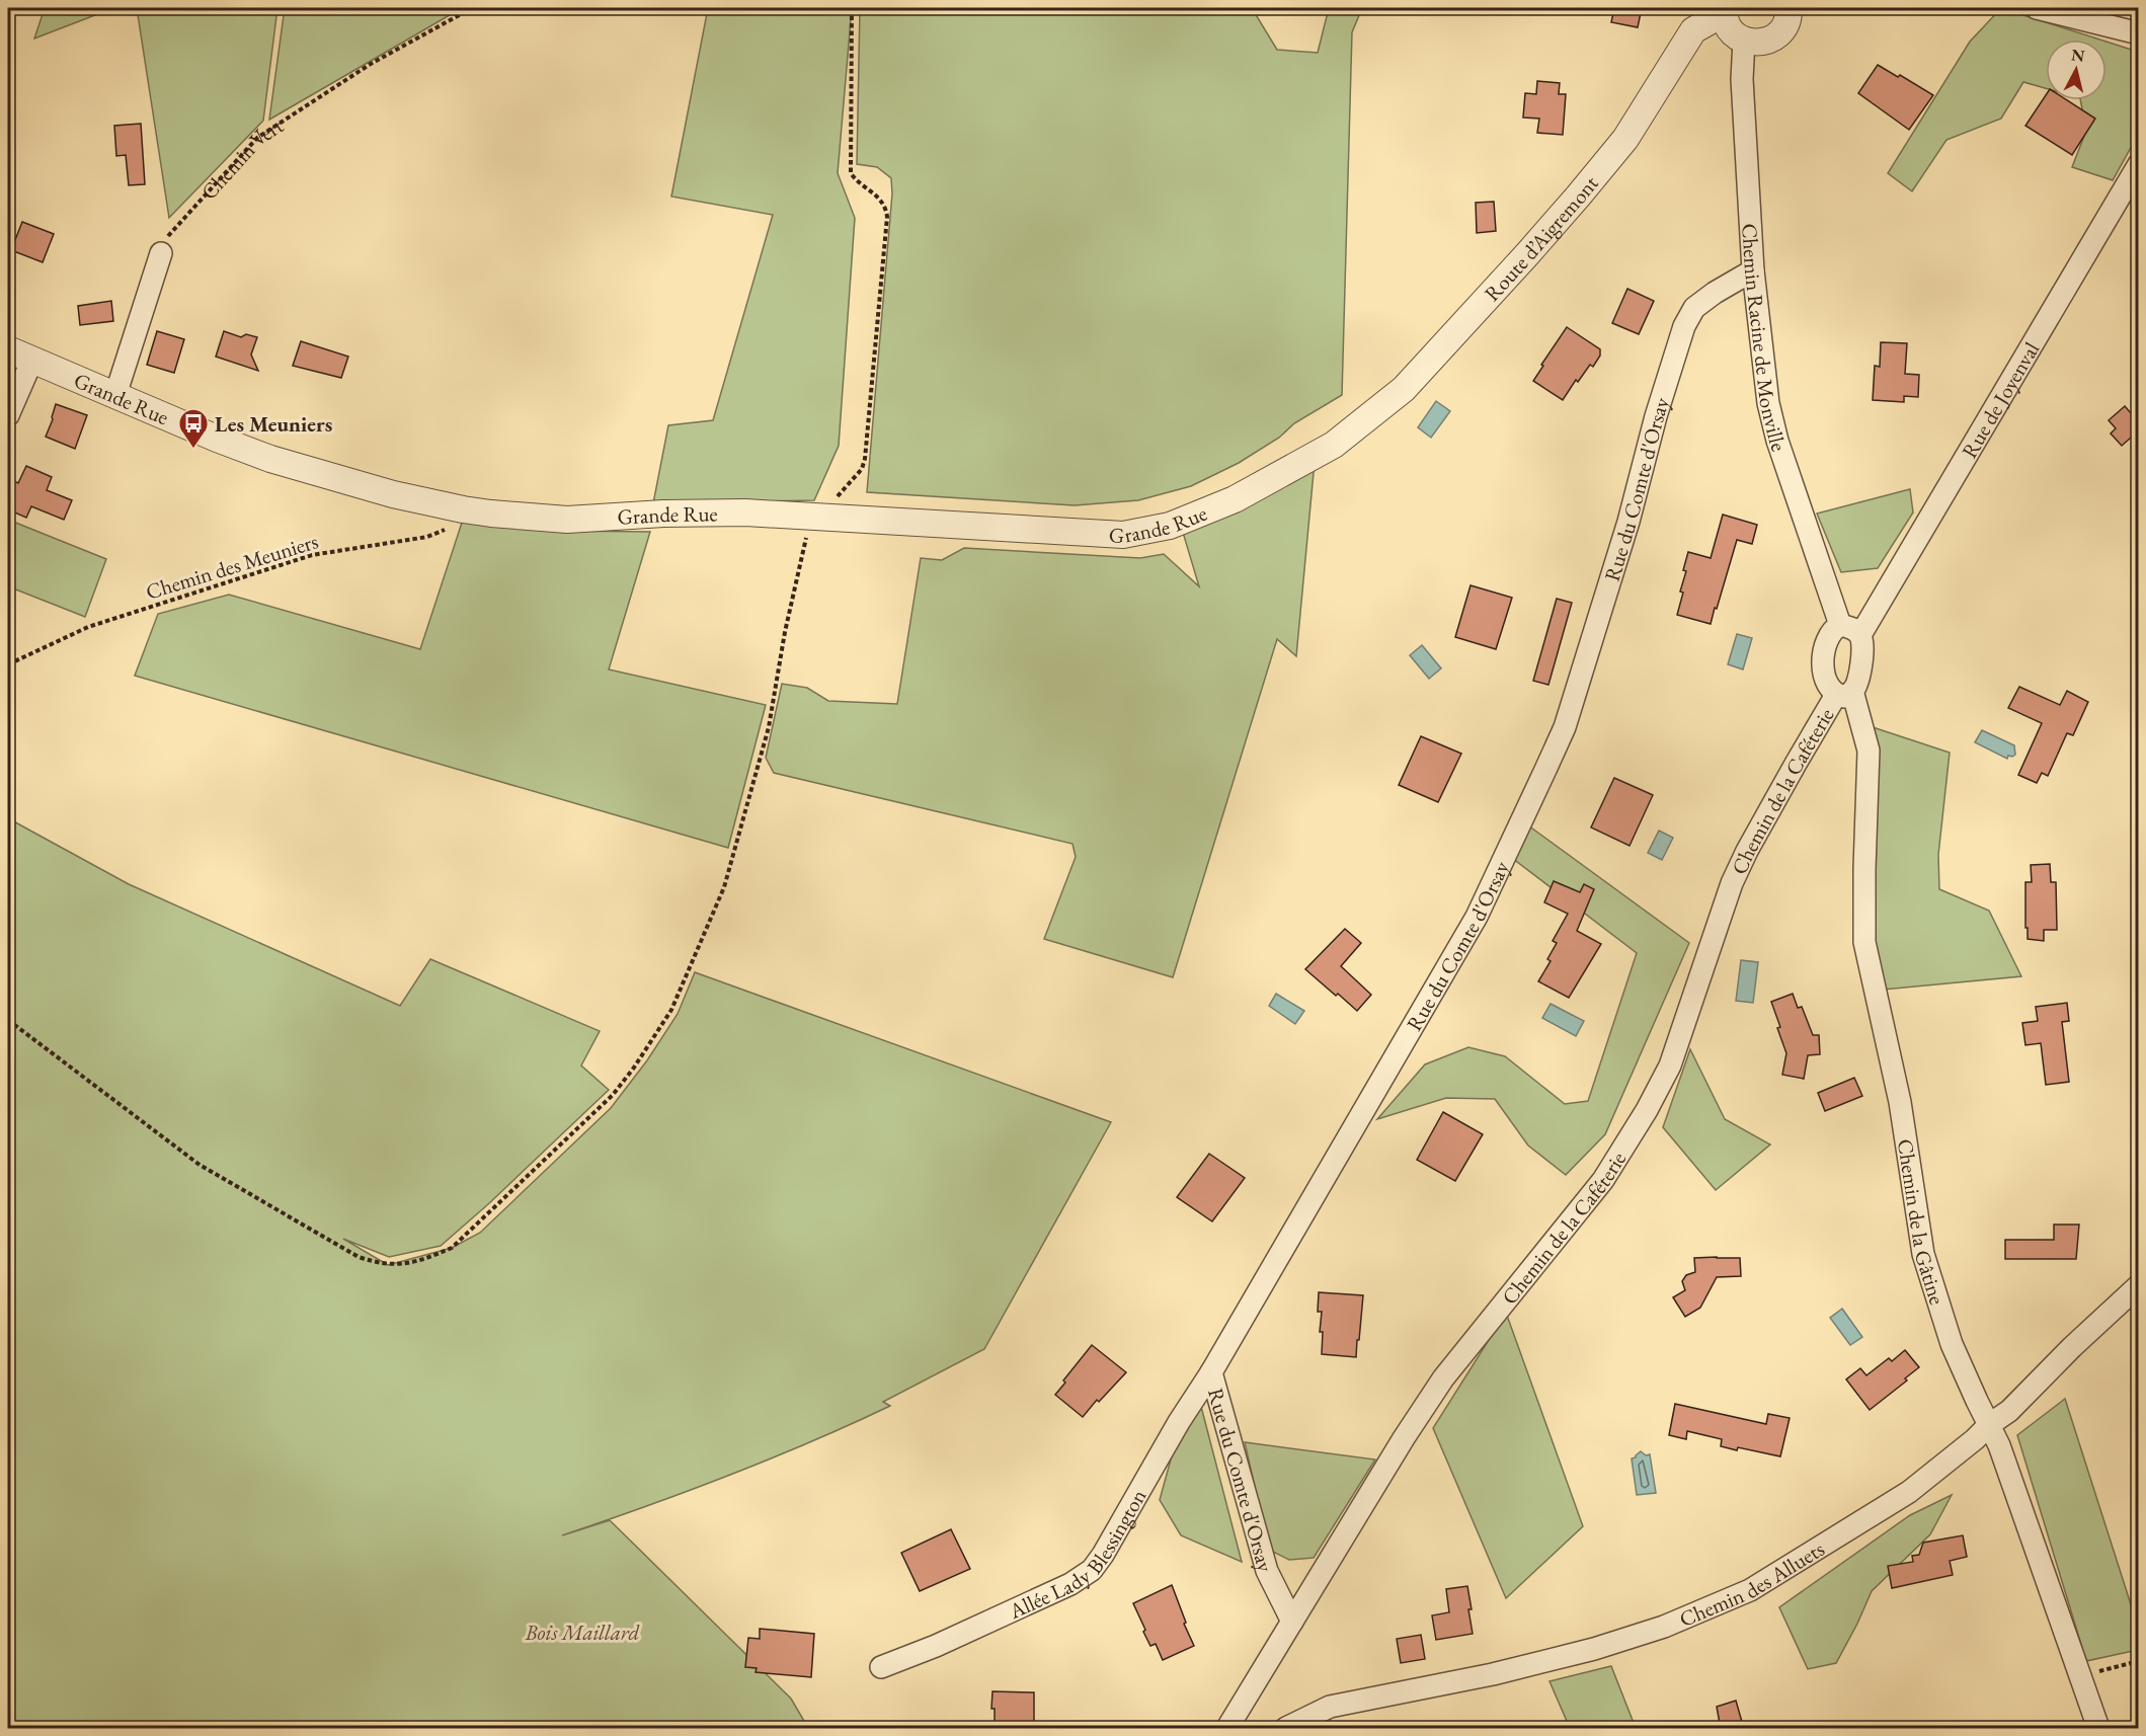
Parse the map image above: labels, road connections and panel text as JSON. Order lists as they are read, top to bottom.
{
  "streets": {
    "street": [
      "Route d’Aigremont",
      "Chemin Racine de Monville",
      "Grande Rue",
      "Rue de Joyenval",
      "Rue du Comte d'Orsay",
      "Chemin de la Caféterie",
      "Chemin de la Gâtine",
      "Allée Lady Blessington",
      "Chemin des Alluets"
    ],
    "path": ["Chemin Vert", "Chemin des Meuniers"]
  },
  "crossings": [
    ["Route d’Aigremont", "Grande Rue"],
    ["Chemin Racine de Monville", "Rue du Comte d'Orsay"],
    ["Chemin Racine de Monville", "Chemin de la Gâtine"],
    ["Grande Rue", "Chemin des Meuniers"],
    ["Rue de Joyenval", "Chemin de la Caféterie"],
    ["Rue du Comte d'Orsay", "Chemin de la Caféterie"],
    ["Rue du Comte d'Orsay", "Allée Lady Blessington"],
    ["Chemin de la Caféterie", "Chemin de la Gâtine"],
    ["Chemin de la Gâtine", "Chemin des Alluets"]
  ],
  "parks": ["Bois Maillard"],
  "places": {
    "bus stop": ["Les Meuniers"]
  },
  "north": "top"
}
